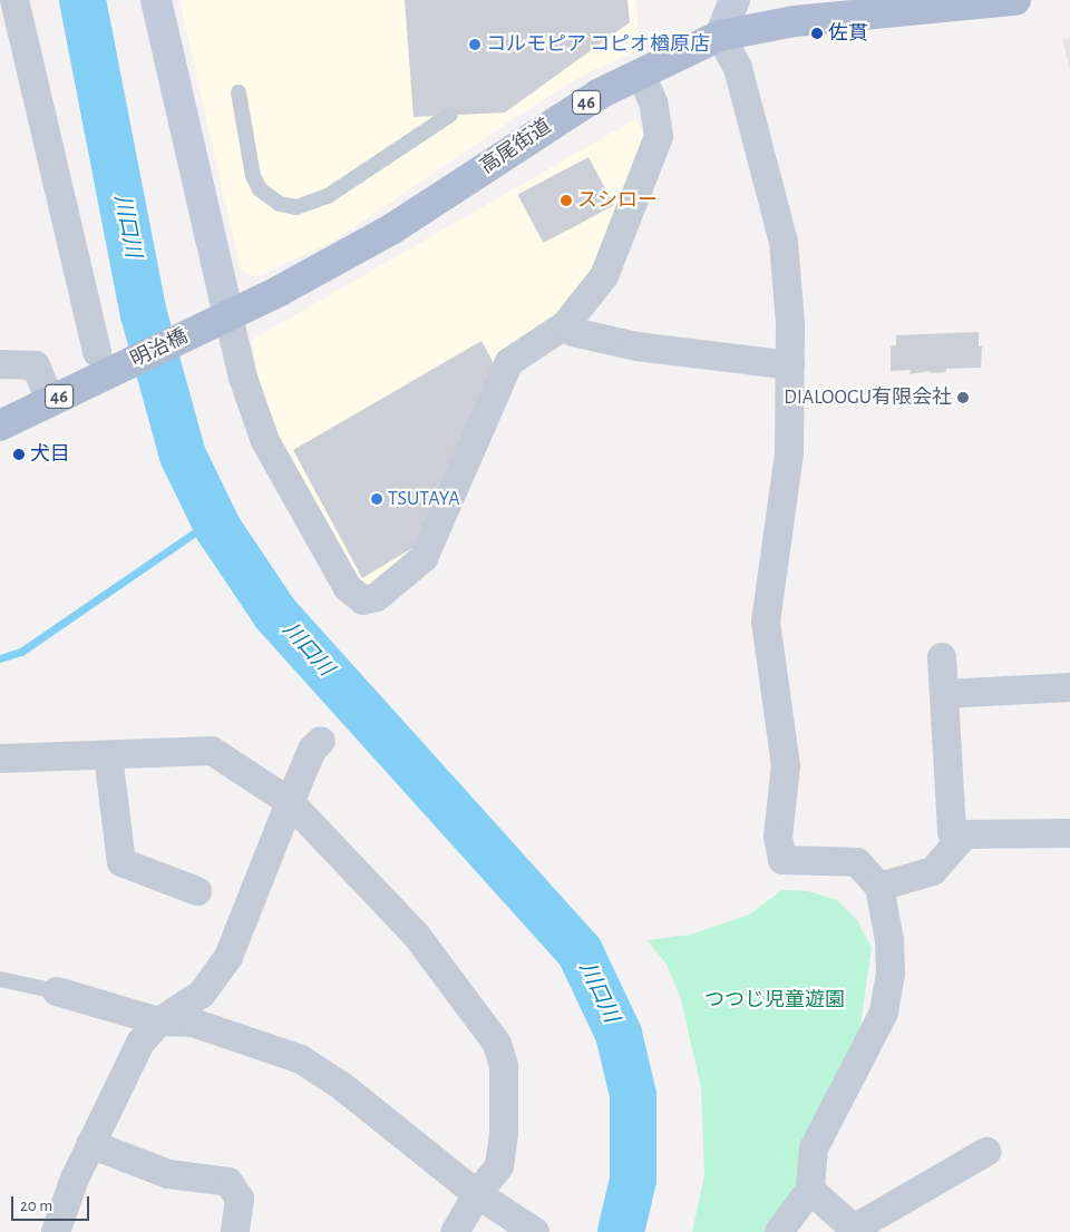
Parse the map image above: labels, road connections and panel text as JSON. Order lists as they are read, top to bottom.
{
  "streets": {
    "main road": ["46", "高尾街道", "明治橋"]
  },
  "crossings": [
    ["46", "明治橋"],
    ["高尾街道", "明治橋"]
  ],
  "water": ["川口川"],
  "parks": ["つつじ児童遊園"],
  "places": [
    "佐貫",
    "コルモピア コピオ楢原店",
    "スシロー",
    "DIALOOGU有限会社",
    "犬目",
    "TSUTAYA"
  ],
  "scale_bar": "20 m"
}
